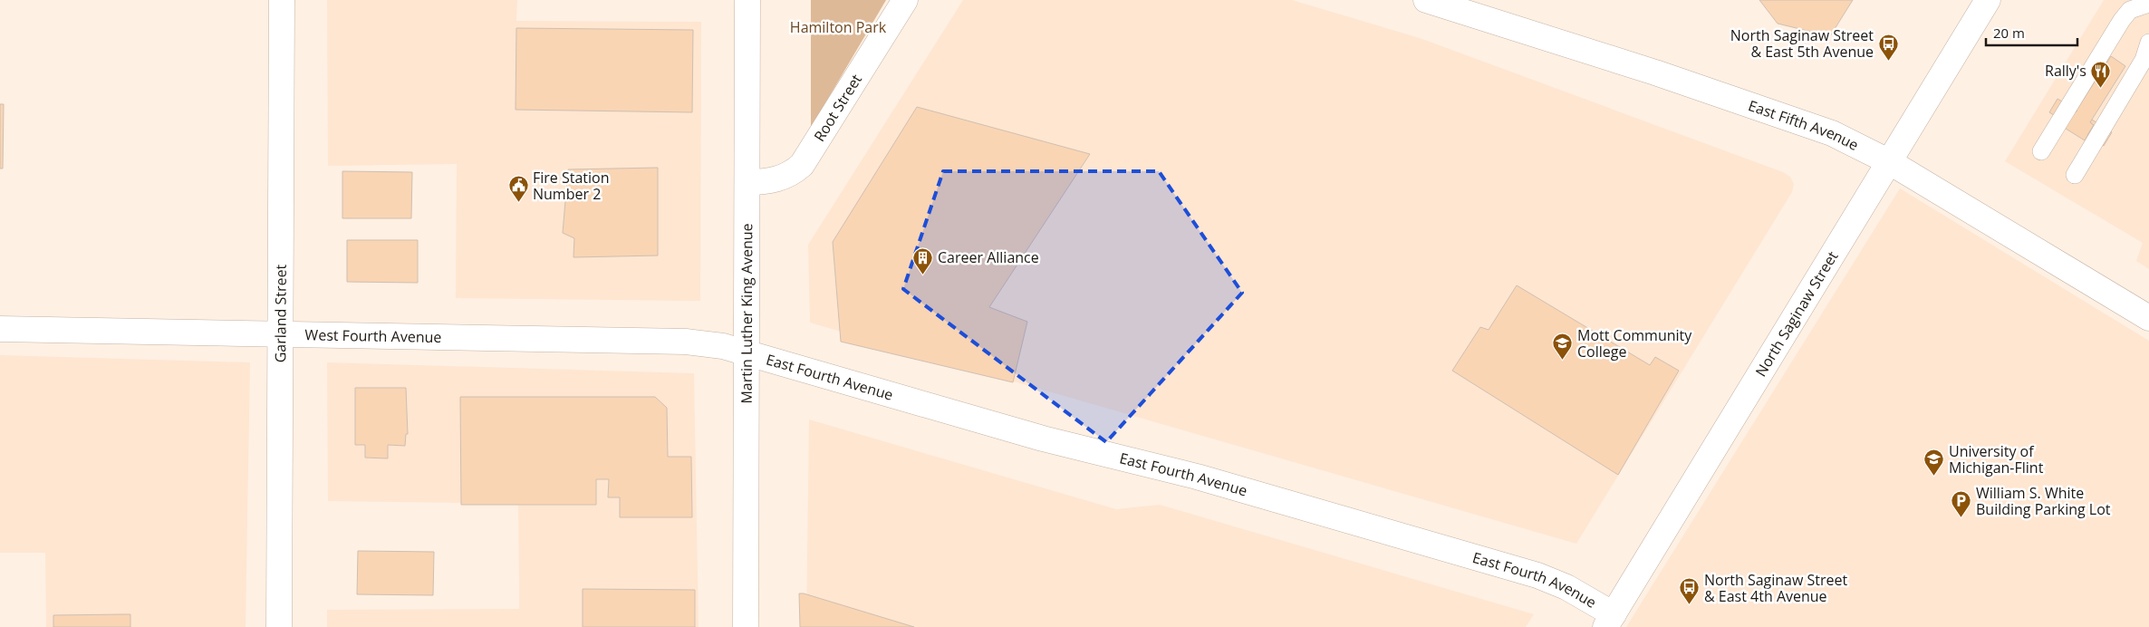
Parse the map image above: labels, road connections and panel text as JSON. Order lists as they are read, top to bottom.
{
  "streets": {
    "street": [
      "Root Street",
      "East Fifth Avenue",
      "Garland Street",
      "Martin Luther King Avenue",
      "North Saginaw Street",
      "West Fourth Avenue",
      "East Fourth Avenue"
    ]
  },
  "crossings": [
    ["Root Street", "Martin Luther King Avenue"],
    ["East Fifth Avenue", "North Saginaw Street"],
    ["Garland Street", "West Fourth Avenue"],
    ["Martin Luther King Avenue", "West Fourth Avenue"],
    ["Martin Luther King Avenue", "East Fourth Avenue"],
    ["North Saginaw Street", "East Fourth Avenue"],
    ["West Fourth Avenue", "East Fourth Avenue"]
  ],
  "parks": ["Hamilton Park"],
  "places": {
    "bus stop": ["North Saginaw Street & East 5th Avenue", "North Saginaw Street & East 4th Avenue"],
    "restaurant": ["Rally's"],
    "public building": ["Fire Station Number 2"],
    "building": ["Career Alliance"],
    "school or university": ["Mott Community College", "University of Michigan-Flint"],
    "parking": ["William S. White Building Parking Lot"]
  },
  "scale_bar": "20 m"
}
